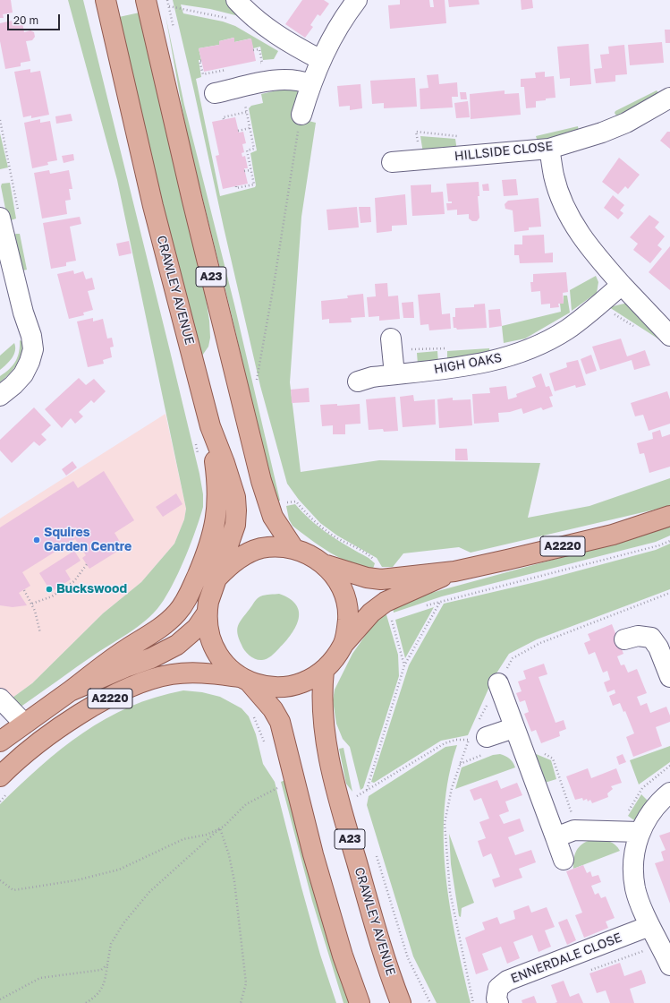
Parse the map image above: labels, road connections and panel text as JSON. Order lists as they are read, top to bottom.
{
  "streets": {
    "main road": ["A23", "CRAWLEY AVENUE", "A2220"],
    "street": ["HILLSIDE CLOSE", "HIGH OAKS", "ENNERDALE CLOSE"]
  },
  "crossings": [
    ["CRAWLEY AVENUE", "A2220"]
  ],
  "places": ["Squires Garden Centre", "Buckswood"],
  "scale_bar": "20 m"
}
